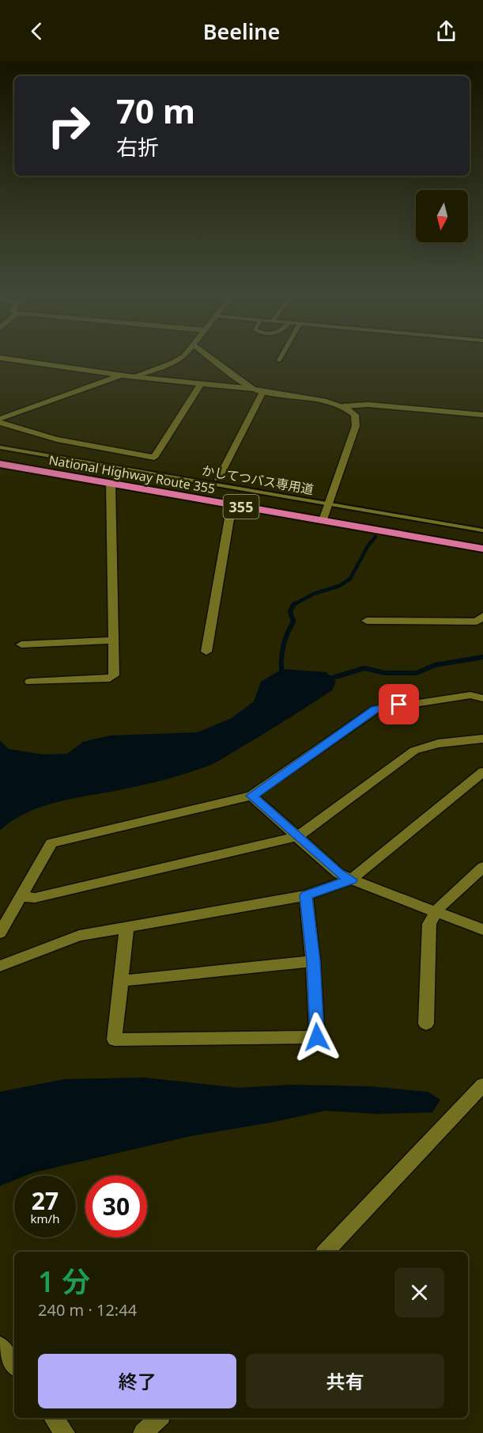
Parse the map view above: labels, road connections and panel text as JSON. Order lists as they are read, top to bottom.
{
  "streets": {
    "highway": ["National Highway Route 355", "355"],
    "lane": ["かしてつバス専用道"]
  },
  "north": "bottom",
  "page": {
    "header": "Beeline",
    "turn": ["70 m", "右折"],
    "speed": "27 km/h",
    "limit": "30",
    "heading": ["1 分", "240 m · 12:44"],
    "buttons": ["終了", "共有"]
  }
}
